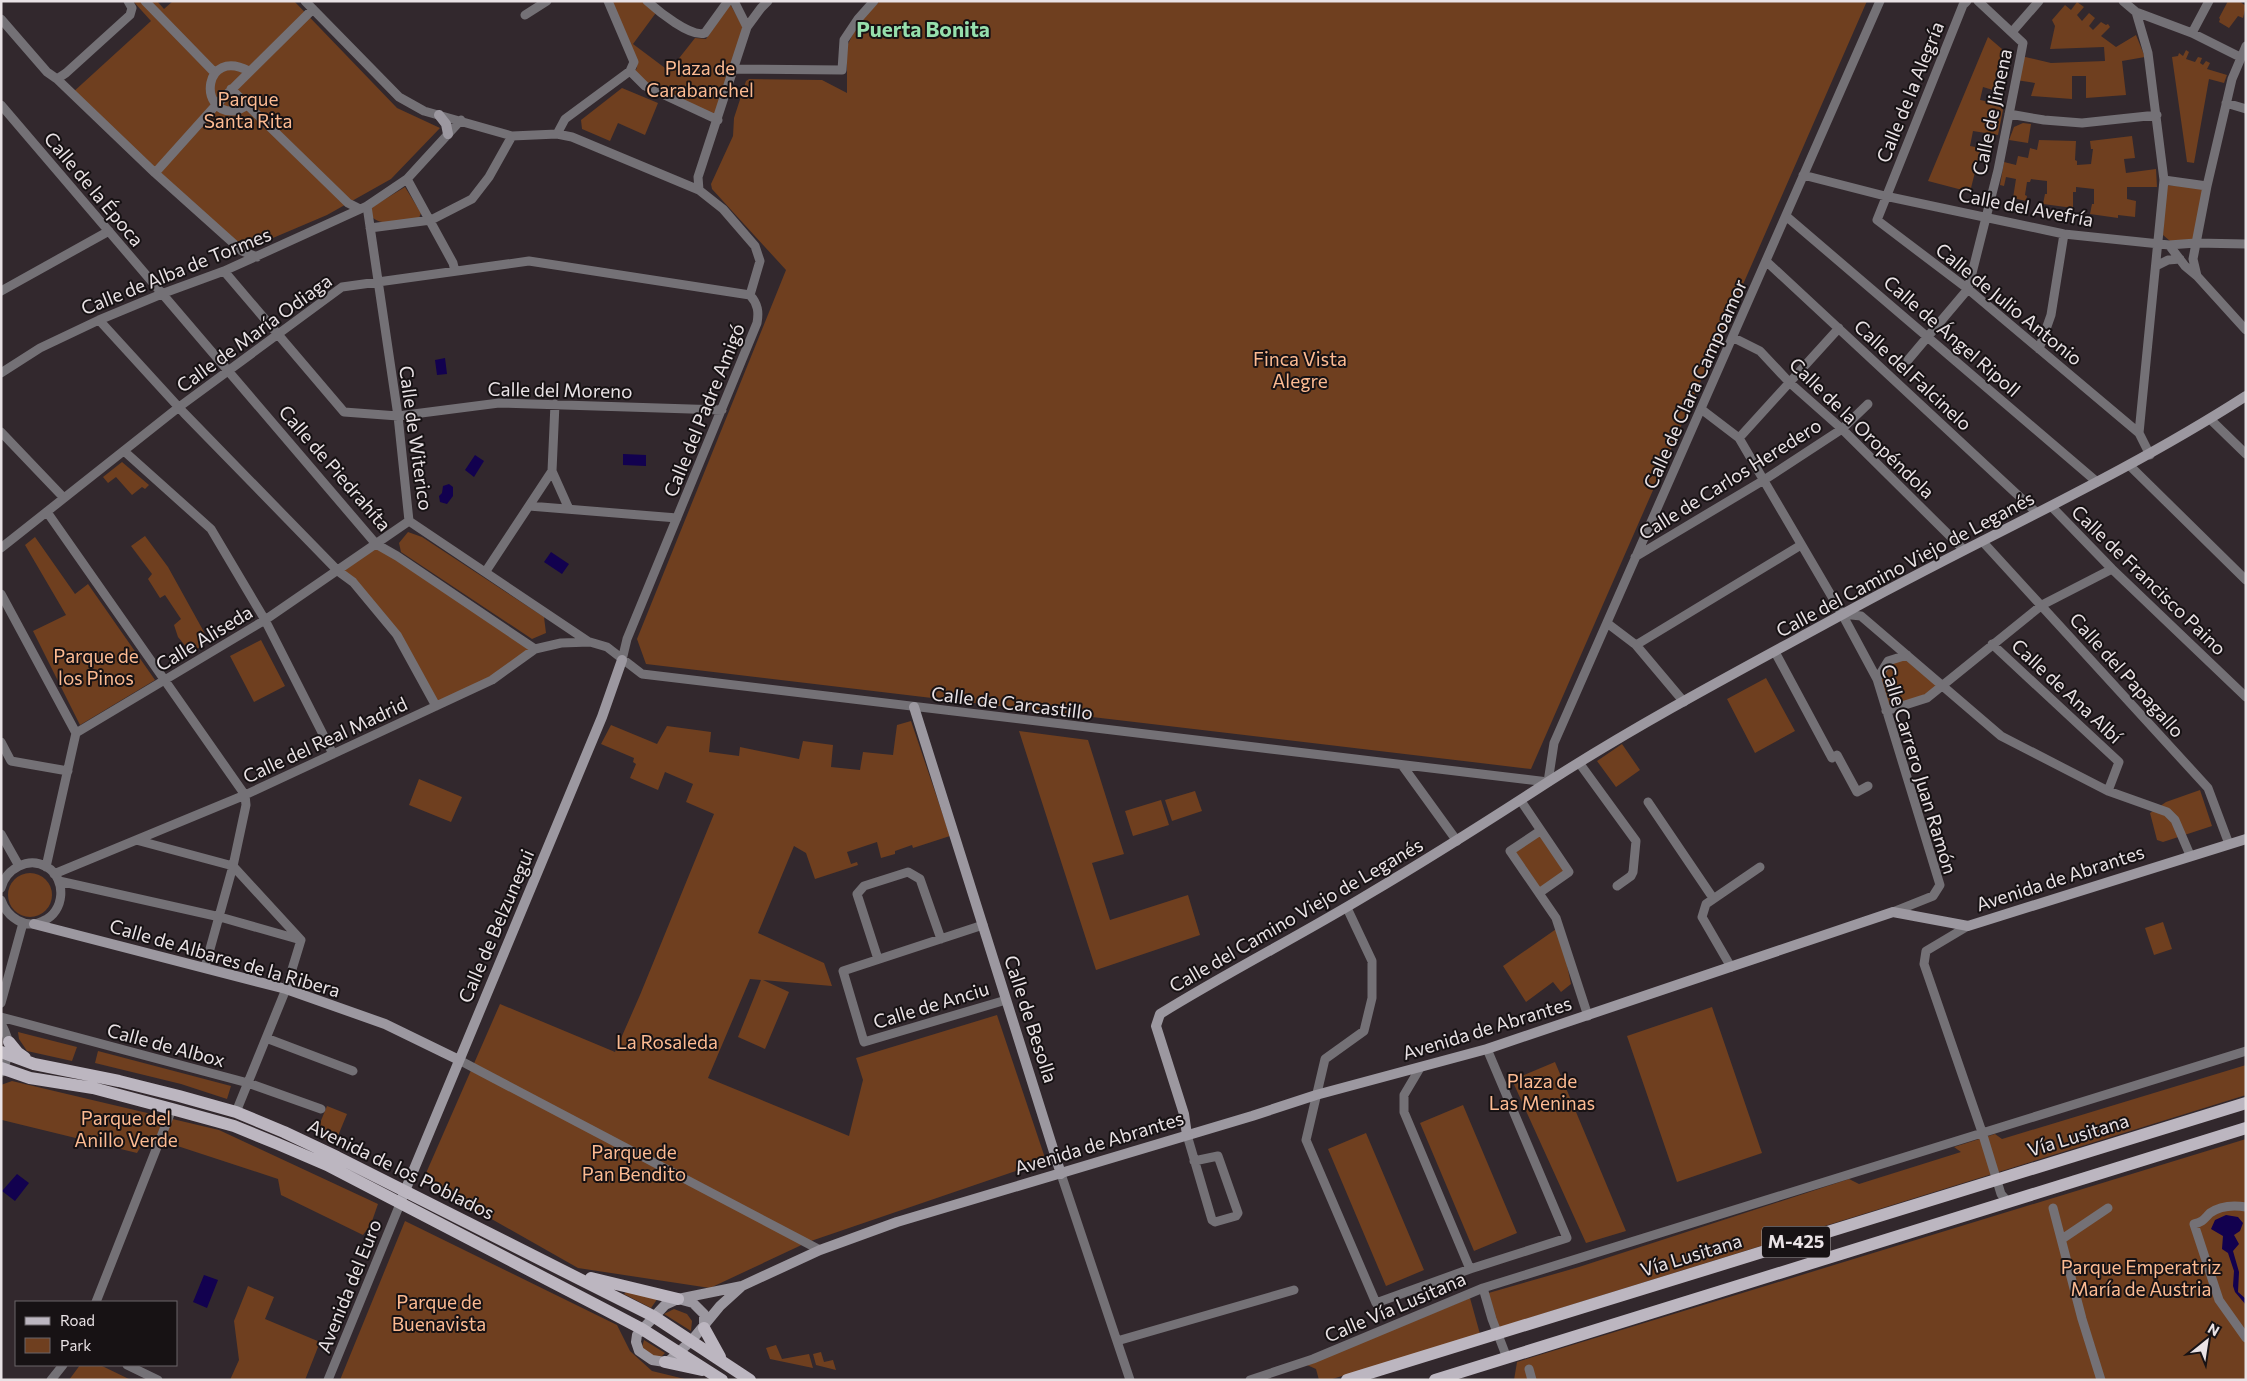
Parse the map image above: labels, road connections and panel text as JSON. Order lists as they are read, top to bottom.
{
  "streets": {
    "main road": ["Vía Lusitana", "Avenida de los Poblados", "M-425"],
    "street": [
      "Calle de la Alegría",
      "Calle de Jimena",
      "Calle de la Época",
      "Calle del Avefría",
      "Calle de Alba de Tormes",
      "Calle de Julio Antonio",
      "Calle de María Odiaga",
      "Calle de Ángel Ripoll",
      "Calle del Falcinelo",
      "Calle de Clara Campoamor",
      "Calle del Moreno",
      "Calle del Padre Amigó",
      "Calle de la Oropéndola",
      "Calle de Witerico",
      "Calle de Piedrahíta",
      "Calle de Carlos Heredero",
      "Calle del Camino Viejo de Leganés",
      "Calle de Francisco Paino",
      "Calle Aliseda",
      "Calle del Papagallo",
      "Calle de Ana Albí",
      "Calle de Carcastillo",
      "Calle del Real Madrid",
      "Calle Carrero Juan Ramón",
      "Avenida de Abrantes",
      "Calle de Belzunegui",
      "Calle de Albares de la Ribera",
      "Calle de Anciu",
      "Calle de Besolla",
      "Calle de Albox",
      "Avenida del Euro",
      "Calle Vía Lusitana"
    ]
  },
  "crossings": [
    ["Calle de la Alegría", "Calle del Avefría"],
    ["Calle de la Alegría", "Calle de Julio Antonio"],
    ["Calle de Jimena", "Calle del Avefría"],
    ["Calle de Jimena", "Calle de Julio Antonio"],
    ["Calle de la Época", "Calle de Alba de Tormes"],
    ["Calle de la Época", "Calle de Piedrahíta"],
    ["Calle del Avefría", "Calle de Julio Antonio"],
    ["Calle del Avefría", "Calle de Clara Campoamor"],
    ["Calle de Alba de Tormes", "Calle del Moreno"],
    ["Calle de Alba de Tormes", "Calle de Witerico"],
    ["Calle de Alba de Tormes", "Calle de Piedrahíta"],
    ["Calle de María Odiaga", "Calle del Moreno"],
    ["Calle de María Odiaga", "Calle del Padre Amigó"],
    ["Calle de María Odiaga", "Calle de Witerico"],
    ["Calle de María Odiaga", "Calle de Piedrahíta"],
    ["Calle de Ángel Ripoll", "Calle de Clara Campoamor"],
    ["Calle de Ángel Ripoll", "Calle del Camino Viejo de Leganés"],
    ["Calle del Falcinelo", "Calle de Clara Campoamor"],
    ["Calle del Falcinelo", "Calle del Camino Viejo de Leganés"],
    ["Calle de Clara Campoamor", "Calle de la Oropéndola"],
    ["Calle de Clara Campoamor", "Calle de Carlos Heredero"],
    ["Calle de Clara Campoamor", "Calle del Camino Viejo de Leganés"],
    ["Calle de Clara Campoamor", "Calle de Carcastillo"],
    ["Calle del Moreno", "Calle del Padre Amigó"],
    ["Calle del Moreno", "Calle de Witerico"],
    ["Calle del Padre Amigó", "Calle de Carcastillo"],
    ["Calle del Padre Amigó", "Calle de Belzunegui"],
    ["Calle de la Oropéndola", "Calle de Carlos Heredero"],
    ["Calle de la Oropéndola", "Calle del Camino Viejo de Leganés"],
    ["Calle de Witerico", "Calle Aliseda"],
    ["Calle de Witerico", "Calle del Real Madrid"],
    ["Calle de Piedrahíta", "Calle Aliseda"],
    ["Calle de Piedrahíta", "Calle del Real Madrid"],
    ["Calle de Carlos Heredero", "Calle Carrero Juan Ramón"],
    ["Calle del Camino Viejo de Leganés", "Calle de Francisco Paino"],
    ["Calle del Camino Viejo de Leganés", "Calle del Papagallo"],
    ["Calle del Camino Viejo de Leganés", "Calle de Carcastillo"],
    ["Calle del Camino Viejo de Leganés", "Calle Carrero Juan Ramón"],
    ["Calle del Camino Viejo de Leganés", "Avenida de Abrantes"],
    ["Calle del Papagallo", "Avenida de Abrantes"],
    ["Calle de Carcastillo", "Calle del Real Madrid"],
    ["Calle de Carcastillo", "Calle de Belzunegui"],
    ["Calle de Carcastillo", "Calle de Besolla"],
    ["Calle Carrero Juan Ramón", "Avenida de Abrantes"],
    ["Avenida de Abrantes", "Calle de Besolla"],
    ["Avenida de Abrantes", "Avenida de los Poblados"],
    ["Calle de Belzunegui", "Calle de Albares de la Ribera"],
    ["Calle de Belzunegui", "Avenida de los Poblados"],
    ["Calle de Belzunegui", "Avenida del Euro"],
    ["Calle de Anciu", "Calle de Besolla"],
    ["Vía Lusitana", "Calle Vía Lusitana"],
    ["Avenida de los Poblados", "Avenida del Euro"],
    ["M-425", "Calle Vía Lusitana"]
  ],
  "districts": ["Puerta Bonita"],
  "parks": [
    "Plaza de Carabanchel",
    "Parque Santa Rita",
    "Finca Vista Alegre",
    "Parque de los Pinos",
    "La Rosaleda",
    "Plaza de Las Meninas",
    "Parque del Anillo Verde",
    "Parque de Pan Bendito",
    "Parque Emperatriz María de Austria",
    "Parque de Buenavista"
  ],
  "legend": ["Road", "Park"],
  "north": "top right"
}
